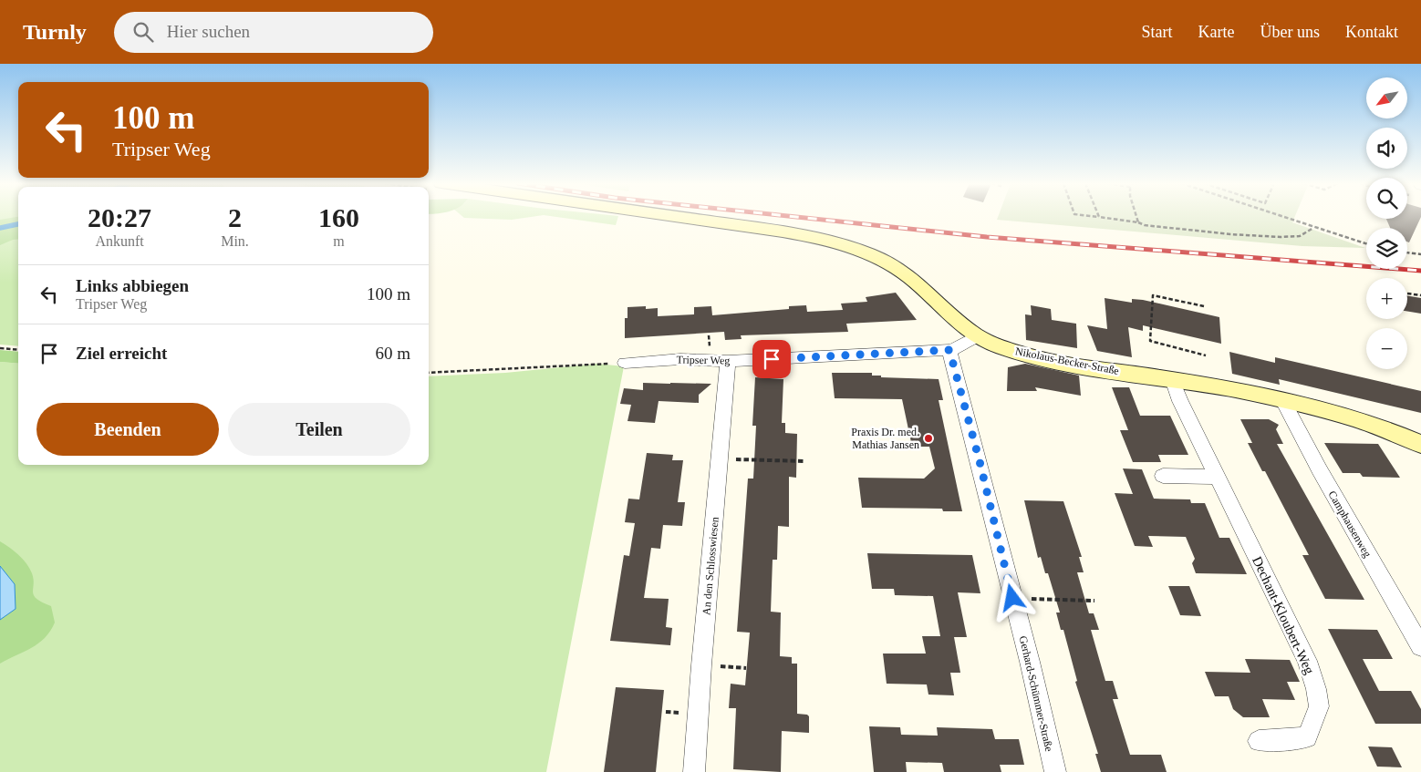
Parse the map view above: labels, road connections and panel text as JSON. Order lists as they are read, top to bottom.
{
  "streets": {
    "main road": ["Nikolaus-Becker-Straße"],
    "street": [
      "Tripser Weg",
      "Camphausenweg",
      "An den Schlosswiesen",
      "Dechant-Kloubert-Weg",
      "Gerhard-Schümmer-Straße"
    ]
  },
  "crossings": [
    ["Tripser Weg", "Nikolaus-Becker-Straße"],
    ["Tripser Weg", "An den Schlosswiesen"],
    ["Tripser Weg", "Gerhard-Schümmer-Straße"],
    ["Nikolaus-Becker-Straße", "Camphausenweg"],
    ["Nikolaus-Becker-Straße", "Dechant-Kloubert-Weg"]
  ],
  "places": ["Praxis Dr. med. Mathias Jansen"],
  "north": "bottom left",
  "page": {
    "header": "Turnly",
    "search": "Hier suchen",
    "nav": [
      "Start",
      "Karte",
      "Über uns",
      "Kontakt"
    ],
    "map_buttons": ["+", "−"],
    "turn": ["100 m", "Tripser Weg"],
    "eta": [
      "20:27",
      "Ankunft",
      "2",
      "Min.",
      "160",
      "m"
    ],
    "list": [
      {
        "name": "Links abbiegen",
        "note": "Tripser Weg",
        "value": "100 m"
      },
      {
        "name": "Ziel erreicht",
        "value": "60 m"
      }
    ],
    "buttons": ["Beenden", "Teilen"]
  }
}
